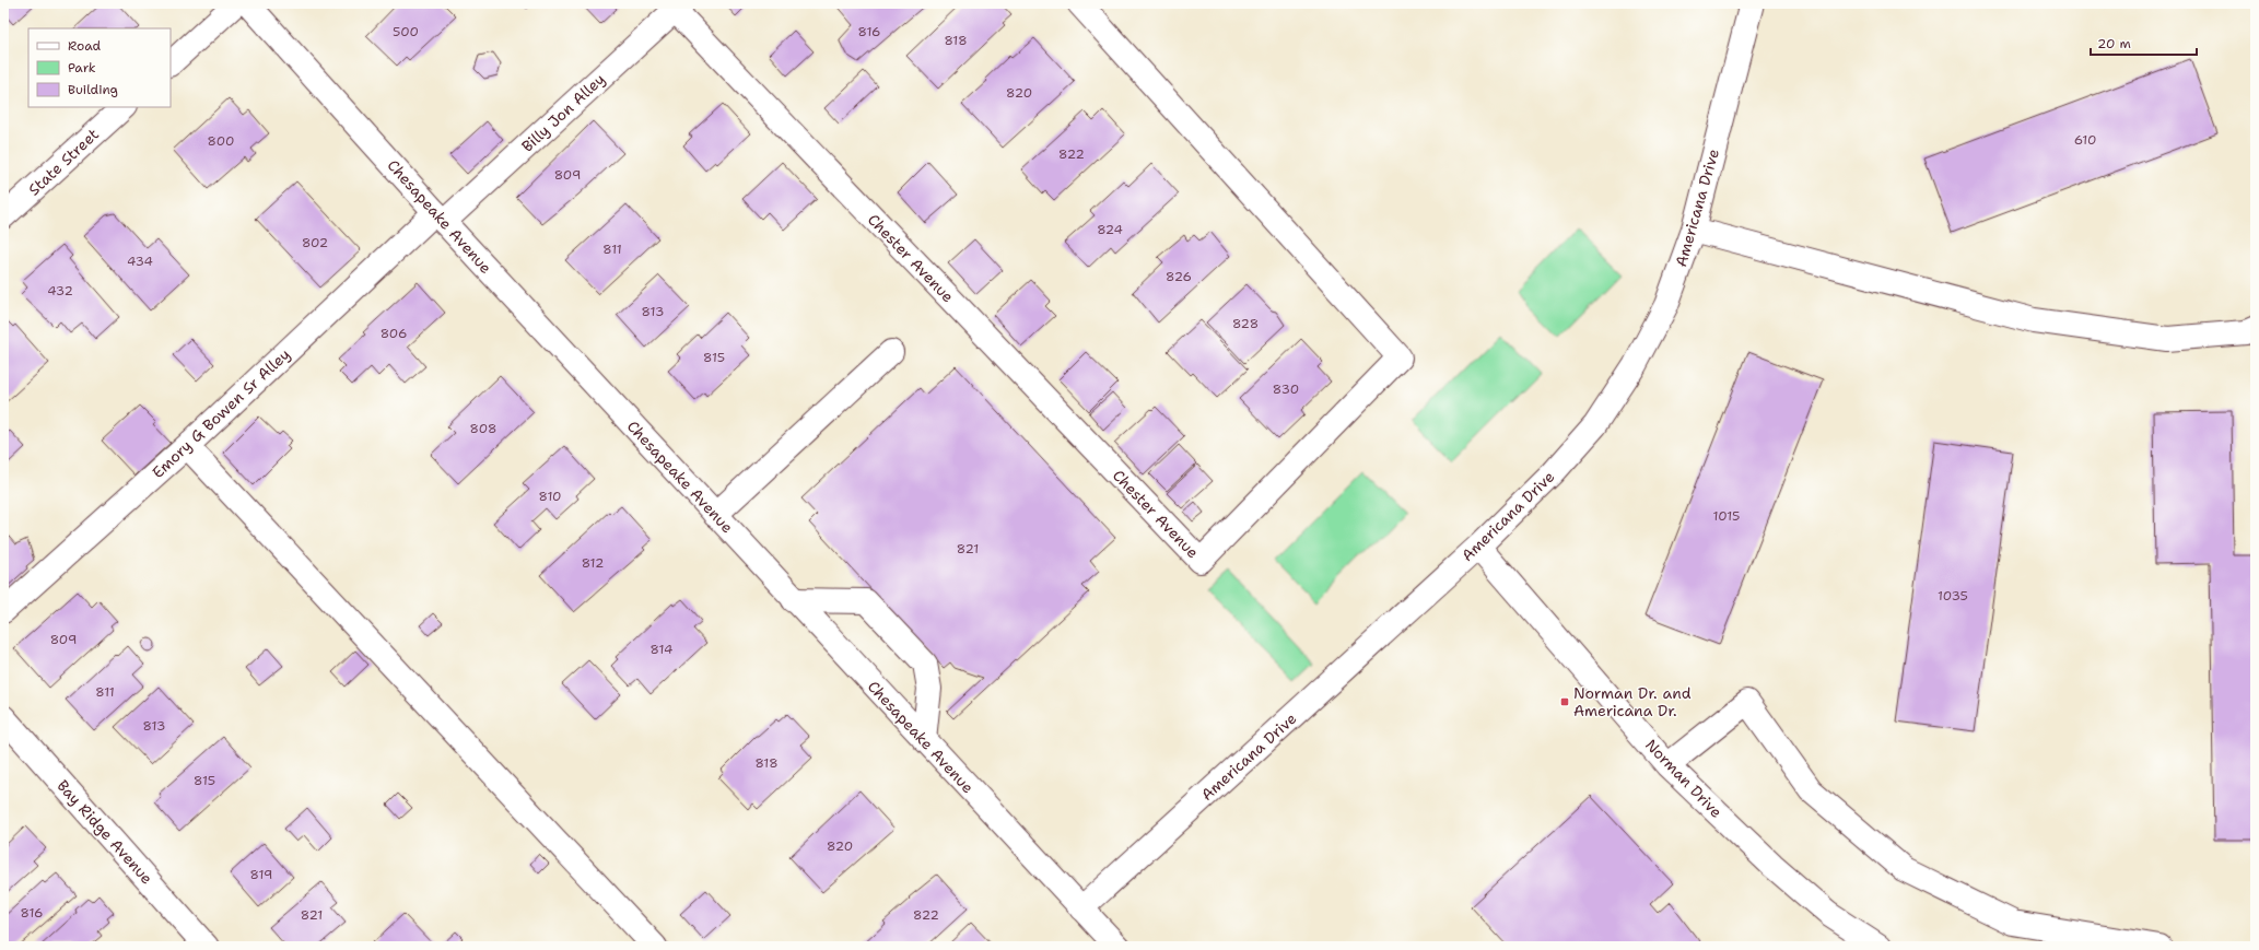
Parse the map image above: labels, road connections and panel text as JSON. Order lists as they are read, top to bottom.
{
  "streets": {
    "street": [
      "Billy Jon Alley",
      "State Street",
      "Americana Drive",
      "Chesapeake Avenue",
      "Chester Avenue",
      "Emory G Bowen Sr Alley",
      "Norman Drive",
      "Bay Ridge Avenue"
    ]
  },
  "crossings": [
    ["Billy Jon Alley", "Chesapeake Avenue"],
    ["Billy Jon Alley", "Chester Avenue"],
    ["Billy Jon Alley", "Emory G Bowen Sr Alley"],
    ["Americana Drive", "Chesapeake Avenue"],
    ["Americana Drive", "Norman Drive"],
    ["Chesapeake Avenue", "Emory G Bowen Sr Alley"]
  ],
  "places": {
    "transit": ["Norman Dr. and Americana Dr."]
  },
  "house_numbers": [
    "500",
    "816",
    "818",
    "820",
    "610",
    "800",
    "822",
    "809",
    "824",
    "802",
    "811",
    "434",
    "826",
    "432",
    "813",
    "828",
    "806",
    "815",
    "830",
    "808",
    "810",
    "1015",
    "821",
    "812",
    "1035",
    "809",
    "814",
    "811",
    "813",
    "818",
    "815",
    "820",
    "819",
    "816",
    "821",
    "822"
  ],
  "legend": ["Road", "Park", "Building"],
  "scale_bar": "20 m"
}
